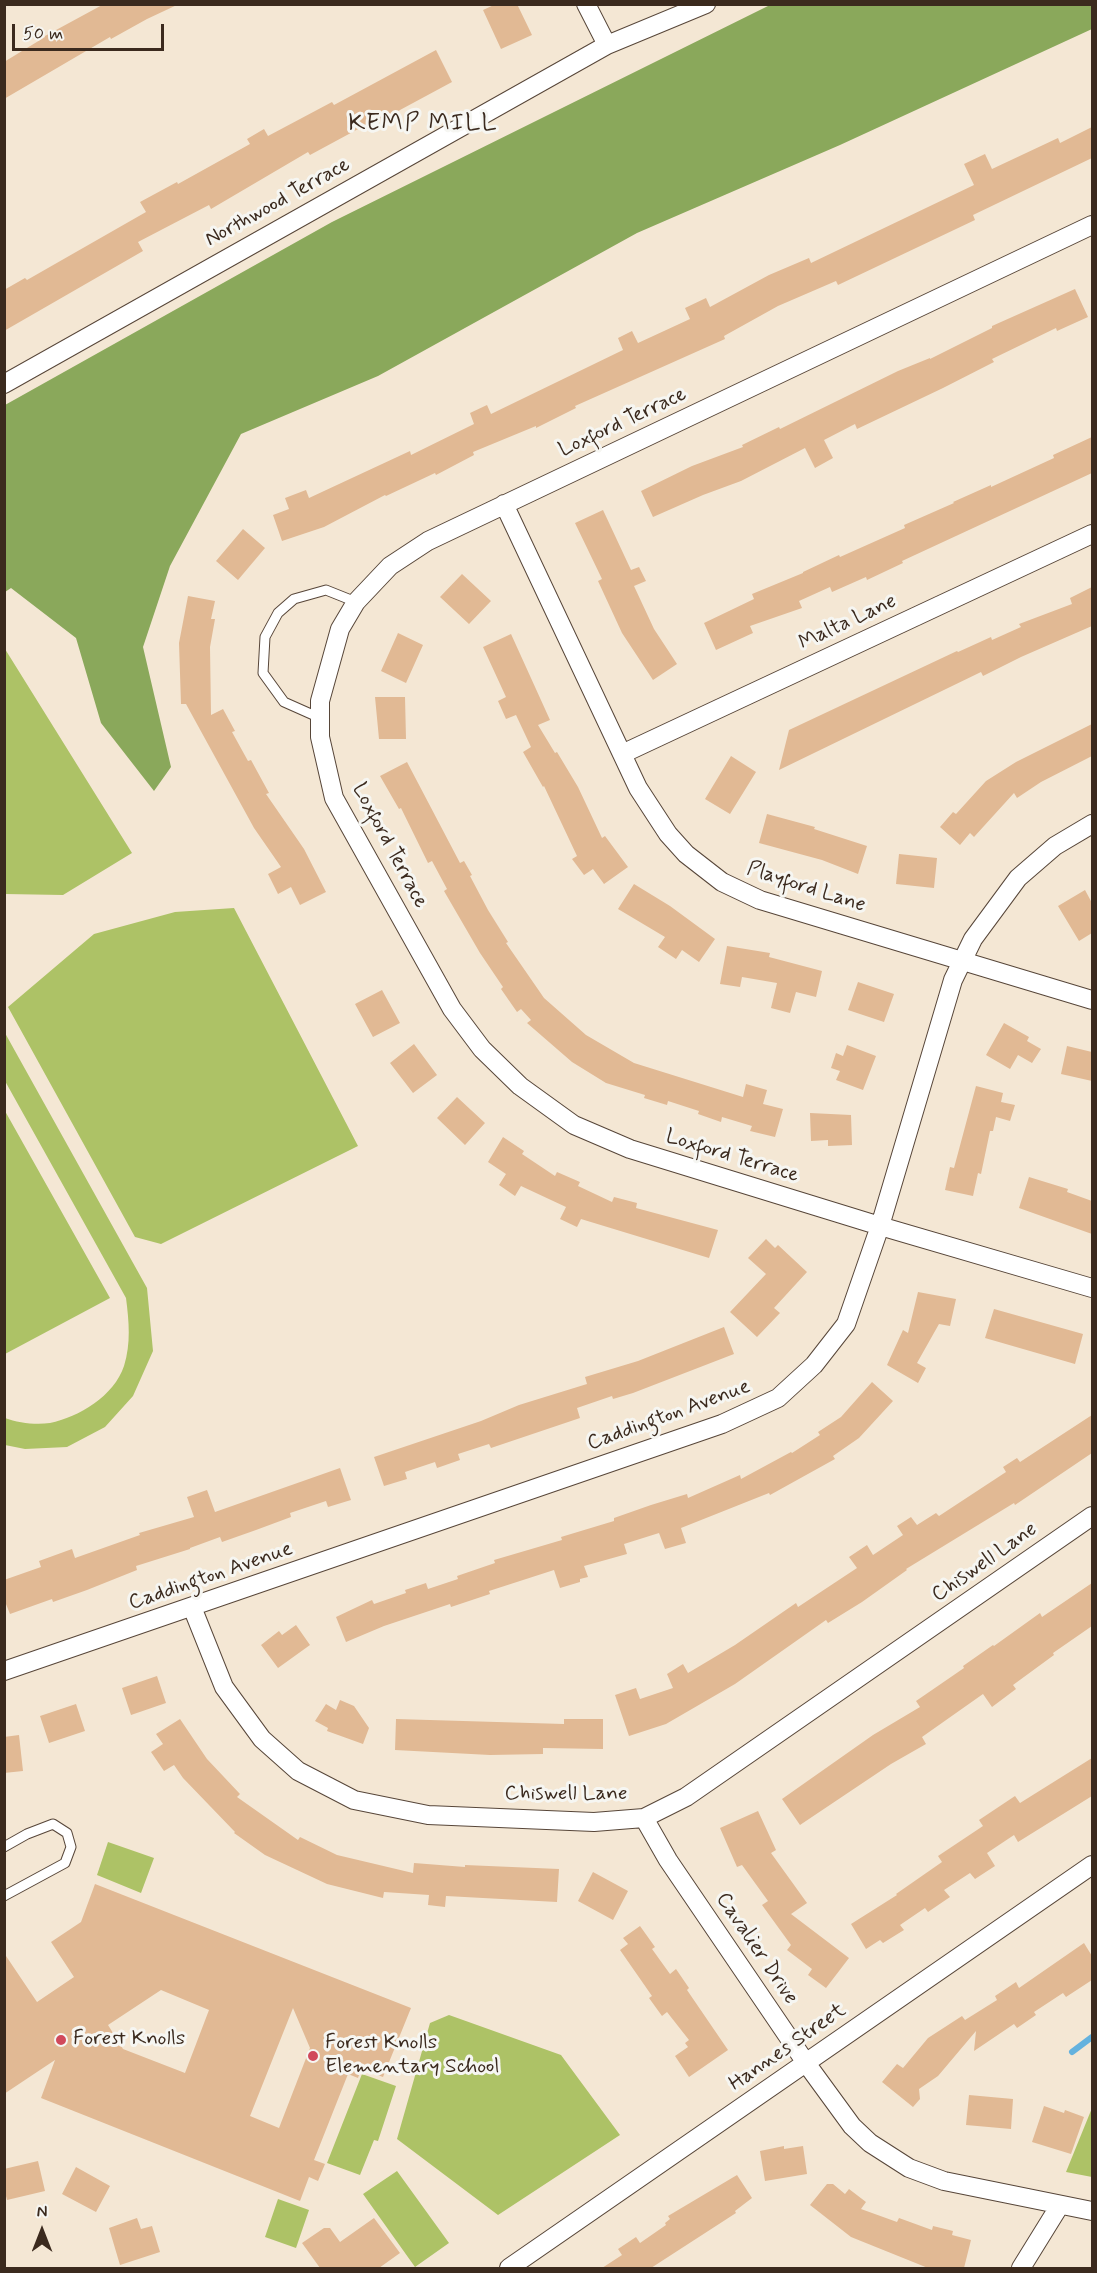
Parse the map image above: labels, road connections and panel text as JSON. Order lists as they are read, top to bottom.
{
  "streets": {
    "street": [
      "Northwood Terrace",
      "Loxford Terrace",
      "Malta Lane",
      "Playford Lane",
      "Caddington Avenue",
      "Chiswell Lane",
      "Cavalier Drive",
      "Hannes Street"
    ]
  },
  "crossings": [
    ["Loxford Terrace", "Playford Lane"],
    ["Loxford Terrace", "Caddington Avenue"],
    ["Malta Lane", "Playford Lane"],
    ["Playford Lane", "Caddington Avenue"],
    ["Caddington Avenue", "Chiswell Lane"],
    ["Chiswell Lane", "Cavalier Drive"],
    ["Cavalier Drive", "Hannes Street"]
  ],
  "districts": ["KEMP MILL"],
  "places": ["Forest Knolls", "Forest Knolls Elementary School"],
  "scale_bar": "50 m",
  "north": "top"
}
